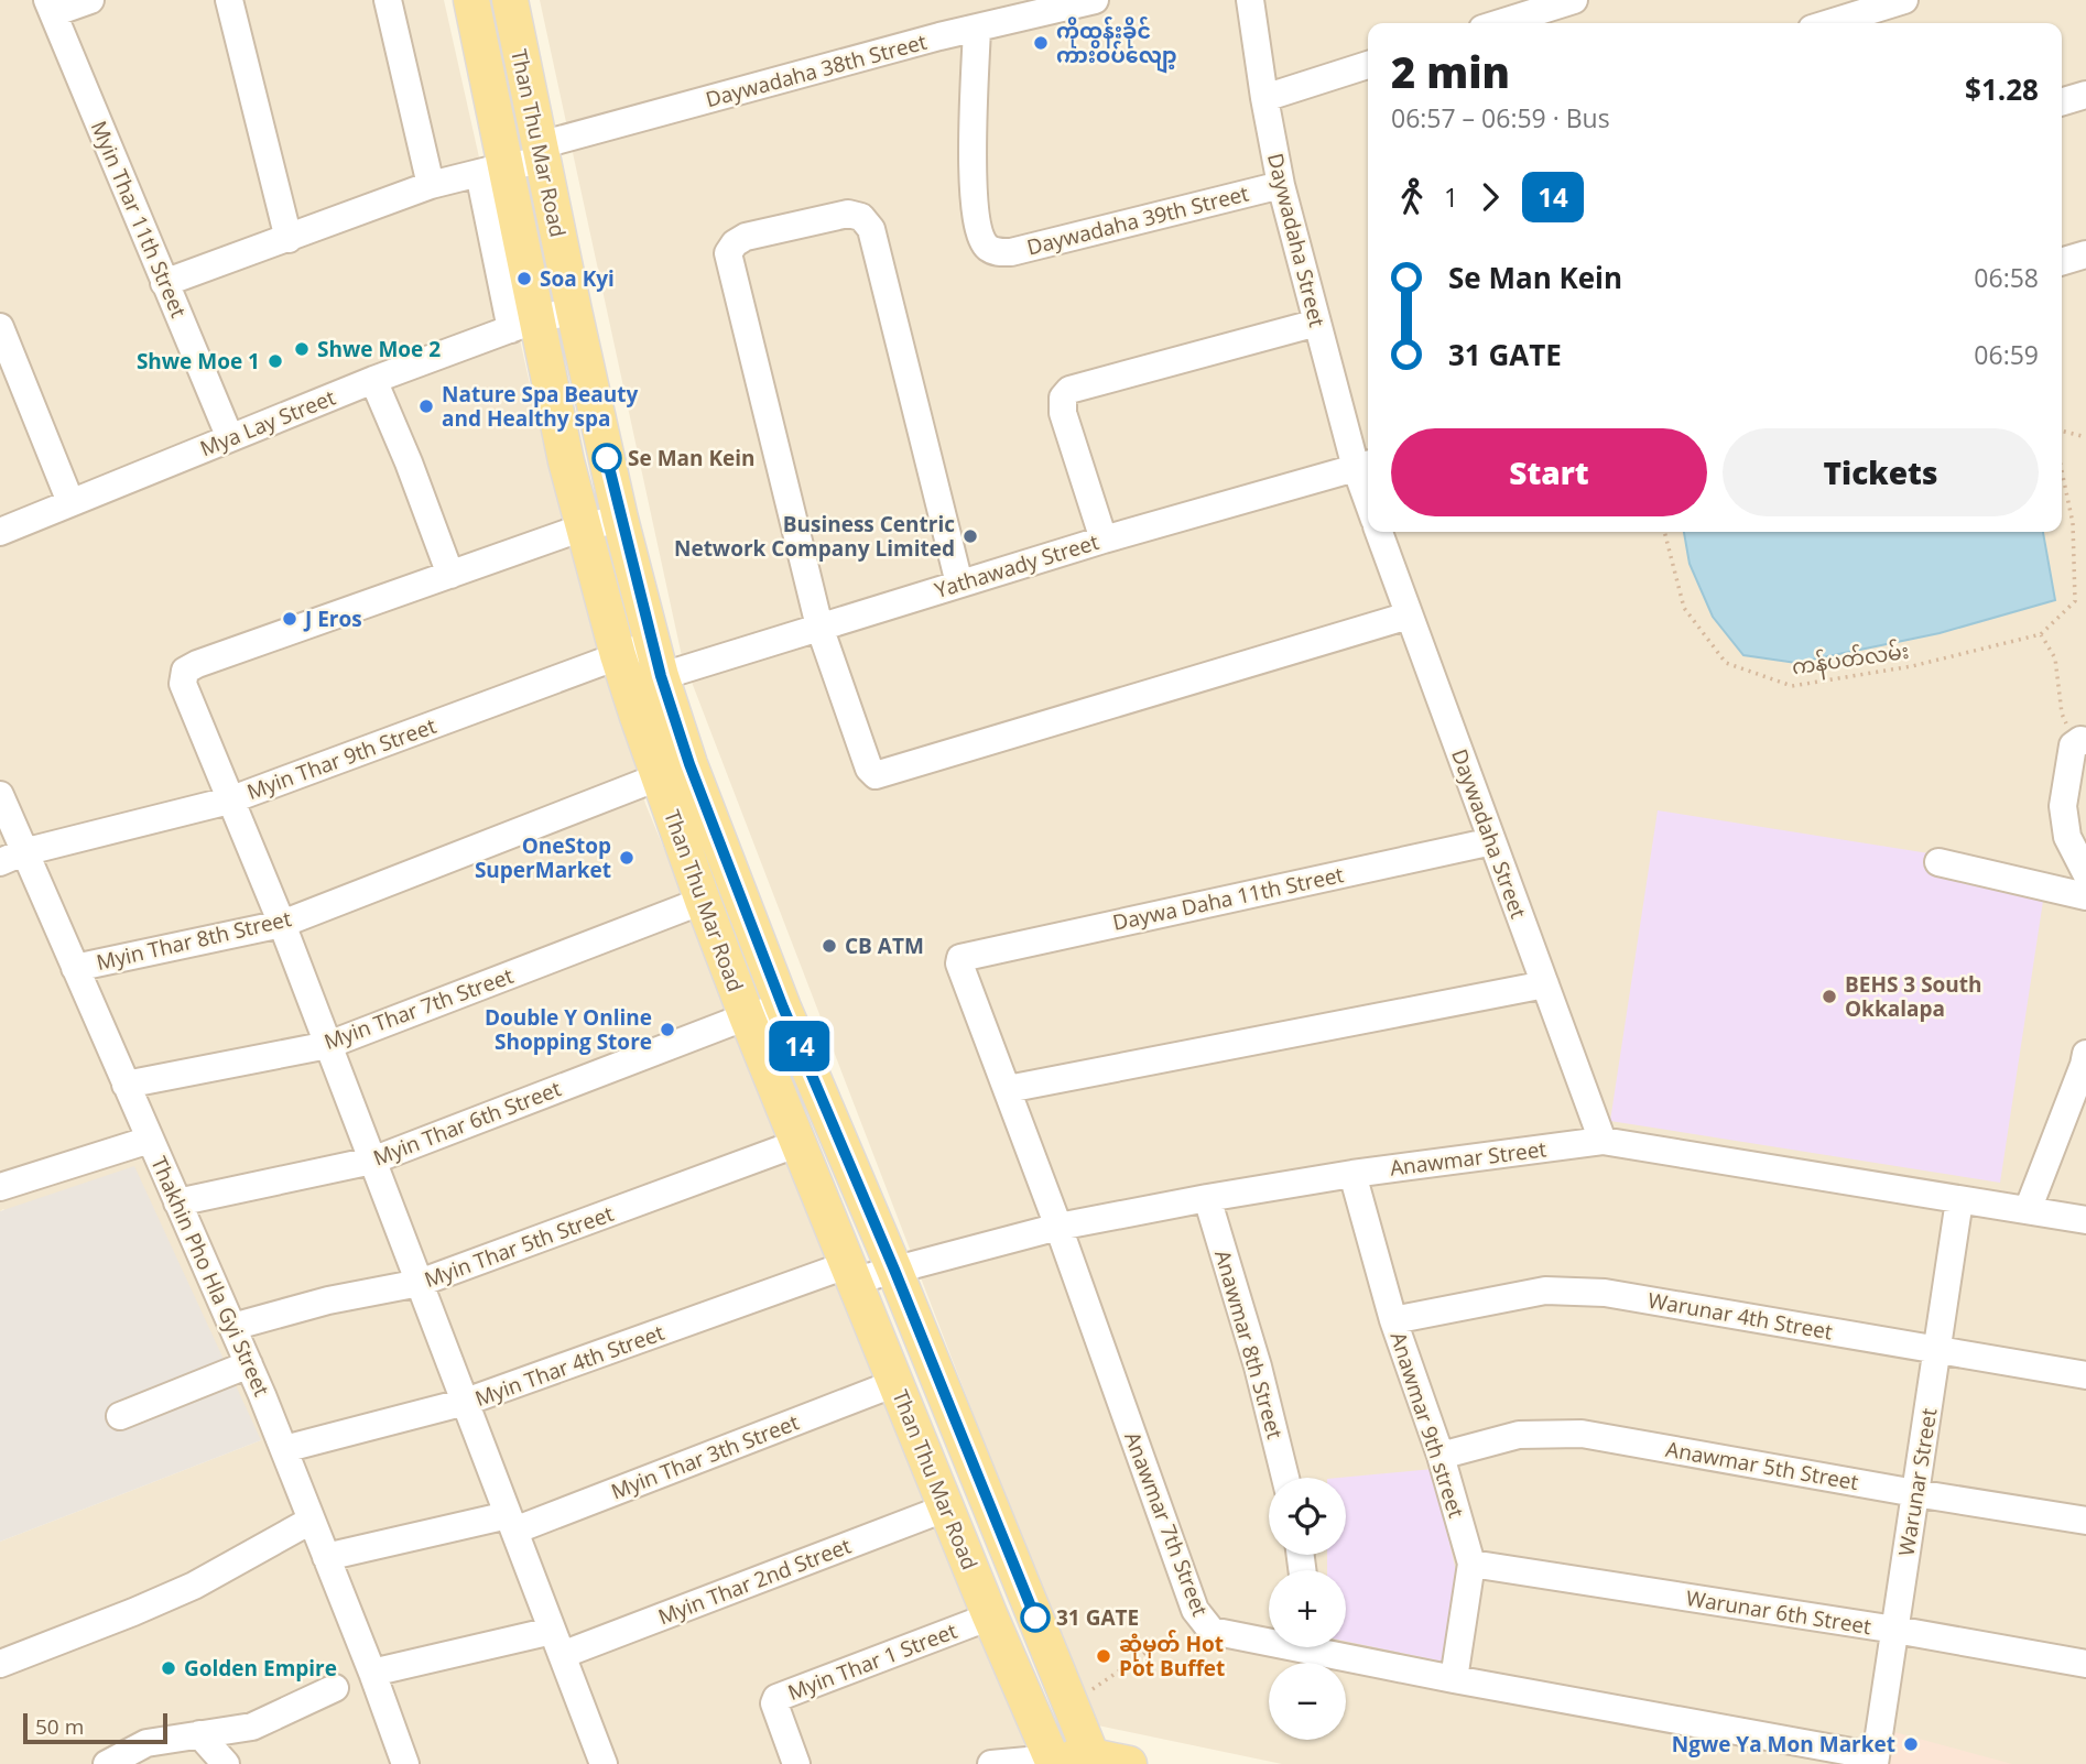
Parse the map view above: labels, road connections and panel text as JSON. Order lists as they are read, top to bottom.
{
  "streets": {
    "main road": ["Than Thu Mar Road"],
    "street": [
      "Daywadaha 38th Street",
      "Myin Thar 11th Street",
      "Daywadaha 39th Street",
      "Daywadaha Street",
      "Mya Lay Street",
      "Yathawady Street",
      "Myin Thar 9th Street",
      "Daywa Daha 11th Street",
      "Myin Thar 8th Street",
      "Myin Thar 7th Street",
      "Myin Thar 6th Street",
      "Anawmar Street",
      "Myin Thar 5th Street",
      "Thakhin Pho Hla Gyi Street",
      "Warunar 4th Street",
      "Anawmar 8th Street",
      "Myin Thar 4th Street",
      "Anawmar 9th street",
      "Myin Thar 3th Street",
      "Anawmar 5th Street",
      "Warunar Street",
      "Anawmar 7th Street",
      "Myin Thar 2nd Street",
      "Warunar 6th Street",
      "Myin Thar 1 Street"
    ],
    "path": ["ကန်ပတ်လမ်း"]
  },
  "crossings": [
    ["Daywadaha 38th Street", "Than Thu Mar Road"],
    ["Daywadaha 38th Street", "Myin Thar 11th Street"],
    ["Daywadaha 38th Street", "Daywadaha 39th Street"],
    ["Than Thu Mar Road", "Mya Lay Street"],
    ["Than Thu Mar Road", "Yathawady Street"],
    ["Than Thu Mar Road", "Myin Thar 9th Street"],
    ["Than Thu Mar Road", "Myin Thar 8th Street"],
    ["Than Thu Mar Road", "Myin Thar 7th Street"],
    ["Than Thu Mar Road", "Myin Thar 6th Street"],
    ["Than Thu Mar Road", "Anawmar Street"],
    ["Than Thu Mar Road", "Myin Thar 5th Street"],
    ["Than Thu Mar Road", "Myin Thar 4th Street"],
    ["Than Thu Mar Road", "Myin Thar 3th Street"],
    ["Than Thu Mar Road", "Myin Thar 2nd Street"],
    ["Than Thu Mar Road", "Myin Thar 1 Street"],
    ["Myin Thar 11th Street", "Mya Lay Street"],
    ["Daywadaha 39th Street", "Daywadaha Street"],
    ["Daywadaha Street", "Yathawady Street"],
    ["Daywadaha Street", "Daywa Daha 11th Street"],
    ["Daywadaha Street", "Anawmar Street"],
    ["Yathawady Street", "Myin Thar 9th Street"],
    ["Myin Thar 9th Street", "Thakhin Pho Hla Gyi Street"],
    ["Daywa Daha 11th Street", "Anawmar 7th Street"],
    ["Myin Thar 8th Street", "Thakhin Pho Hla Gyi Street"],
    ["Myin Thar 7th Street", "Thakhin Pho Hla Gyi Street"],
    ["Myin Thar 6th Street", "Thakhin Pho Hla Gyi Street"],
    ["Anawmar Street", "Anawmar 8th Street"],
    ["Anawmar Street", "Myin Thar 4th Street"],
    ["Anawmar Street", "Anawmar 9th street"],
    ["Anawmar Street", "Warunar Street"],
    ["Anawmar Street", "Anawmar 7th Street"],
    ["Myin Thar 5th Street", "Thakhin Pho Hla Gyi Street"],
    ["Thakhin Pho Hla Gyi Street", "Myin Thar 4th Street"],
    ["Thakhin Pho Hla Gyi Street", "Myin Thar 3th Street"],
    ["Thakhin Pho Hla Gyi Street", "Myin Thar 2nd Street"],
    ["Warunar 4th Street", "Anawmar 9th street"],
    ["Warunar 4th Street", "Warunar Street"],
    ["Anawmar 9th street", "Anawmar 5th Street"],
    ["Anawmar 9th street", "Anawmar 7th Street"],
    ["Anawmar 9th street", "Warunar 6th Street"],
    ["Anawmar 5th Street", "Warunar Street"],
    ["Warunar Street", "Anawmar 7th Street"],
    ["Warunar Street", "Warunar 6th Street"]
  ],
  "places": [
    "ကိုထွန်းခိုင် ကားဝပ်လျော့",
    "Soa Kyi",
    "Shwe Moe 2",
    "Shwe Moe 1",
    "Nature Spa Beauty and Healthy spa",
    "Se Man Kein",
    "Business Centric Network Company Limited",
    "J Eros",
    "OneStop SuperMarket",
    "CB ATM",
    "BEHS 3 South Okkalapa",
    "Double Y Online Shopping Store",
    "31 GATE",
    "ဆုံမှတ် Hot Pot Buffet",
    "Golden Empire",
    "Ngwe Ya Mon Market"
  ],
  "lines": ["bus line 14"],
  "scale_bar": "50 m",
  "page": {
    "on_map": "14",
    "heading": ["2 min", "06:57 – 06:59 · Bus", "$1.28"],
    "legs": ["1", "14"],
    "list": [
      {
        "name": "Se Man Kein",
        "value": "06:58"
      },
      {
        "name": "31 GATE",
        "value": "06:59"
      }
    ],
    "buttons": ["Start", "Tickets"],
    "map_buttons": ["+", "−"],
    "scale": "50 m"
  }
}
